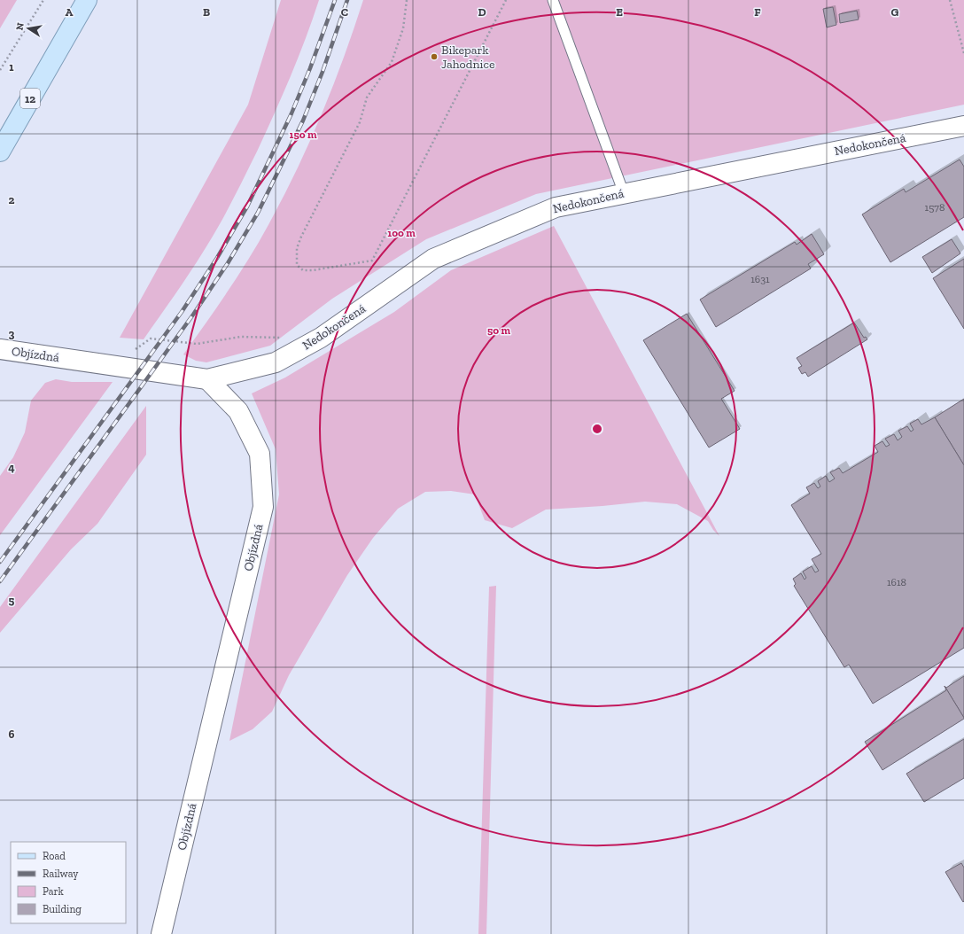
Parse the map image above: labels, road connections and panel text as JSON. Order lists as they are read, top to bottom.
{
  "streets": {
    "main road": ["12"],
    "street": ["Nedokončená", "Objízdná"]
  },
  "crossings": [
    ["Nedokončená", "Objízdná"]
  ],
  "places": ["Bikepark Jahodnice"],
  "house_numbers": ["1578", "1631", "1618"],
  "legend": [
    "Road",
    "Railway",
    "Park",
    "Building"
  ],
  "north": "left",
  "grid": {
    "columns": [
      "A",
      "B",
      "C",
      "D",
      "E",
      "F",
      "G"
    ],
    "rows": [
      "1",
      "2",
      "3",
      "4",
      "5",
      "6"
    ]
  },
  "rings": ["150 m", "100 m", "50 m"]
}
